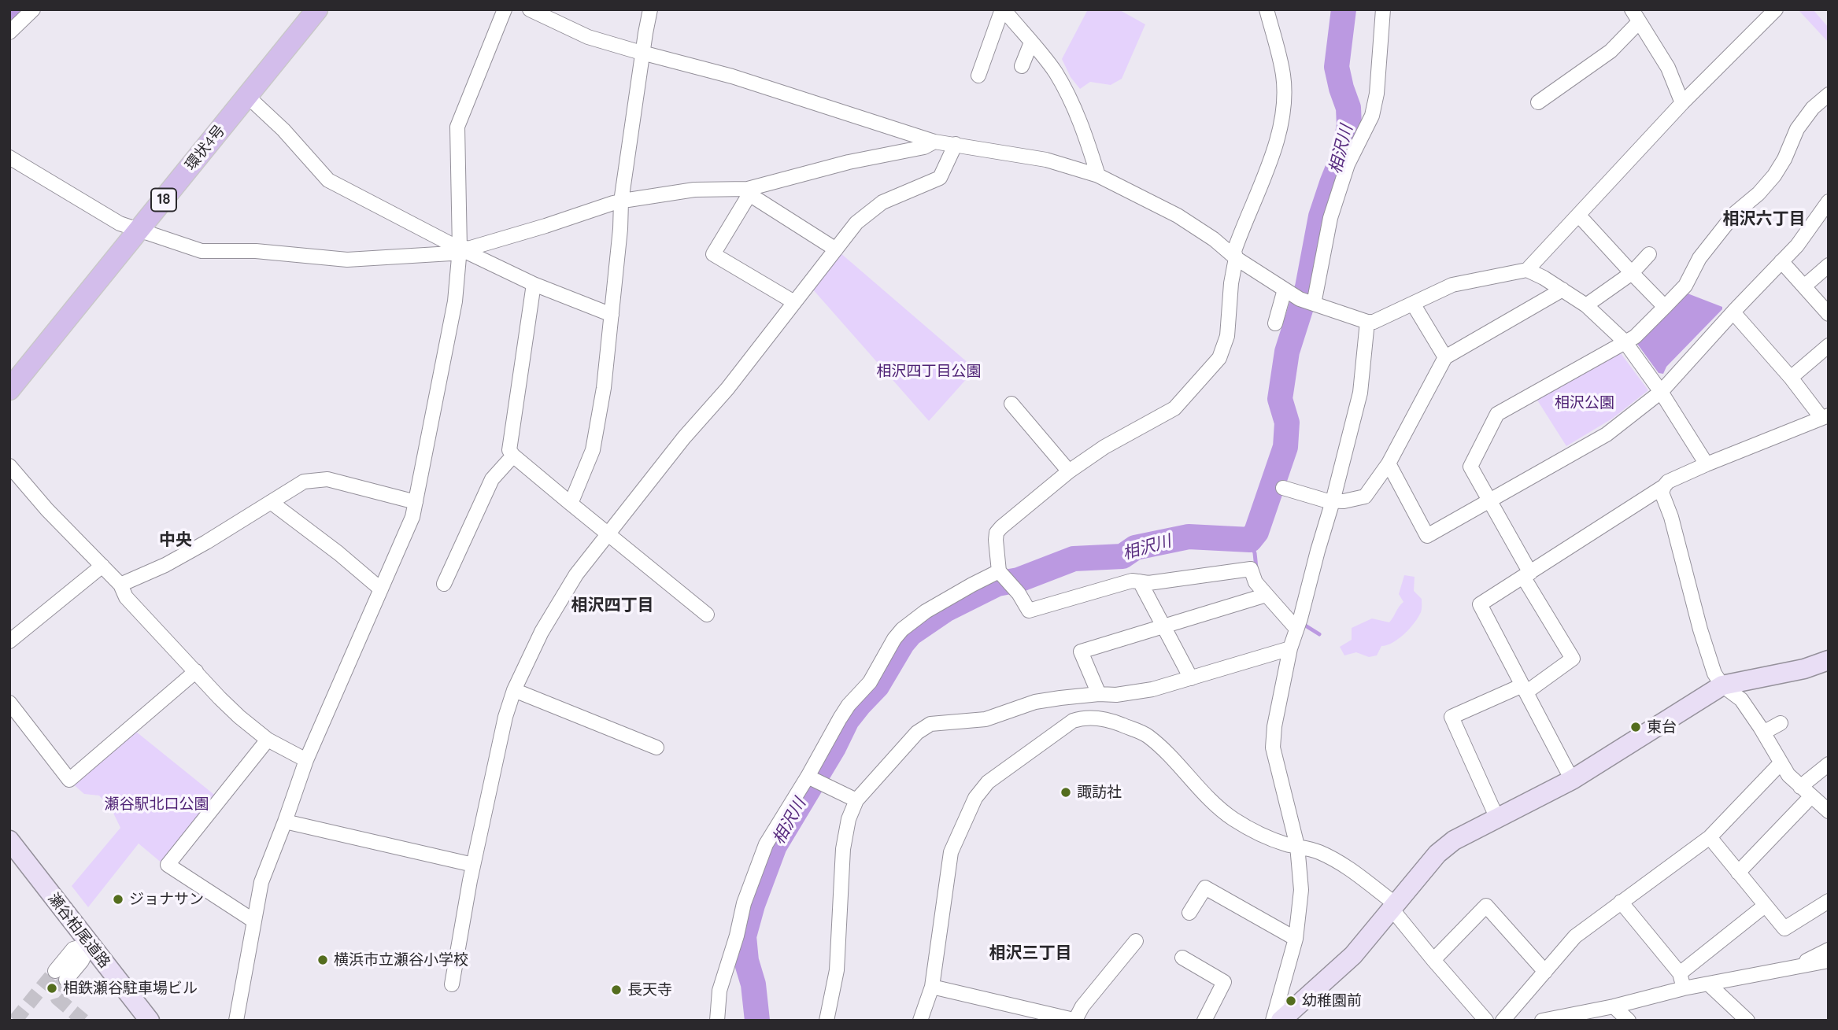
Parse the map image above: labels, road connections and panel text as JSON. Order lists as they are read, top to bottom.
{
  "streets": {
    "main road": ["環状4号", "18"],
    "street": ["瀬谷柏尾道路"]
  },
  "districts": [
    "相沢六丁目",
    "中央",
    "相沢四丁目",
    "相沢三丁目"
  ],
  "water": ["相沢川"],
  "parks": ["相沢四丁目公園", "相沢公園", "瀬谷駅北口公園"],
  "places": [
    "東台",
    "諏訪社",
    "ジョナサン",
    "横浜市立瀬谷小学校",
    "相鉄瀬谷駐車場ビル",
    "長天寺",
    "幼稚園前"
  ]
}
